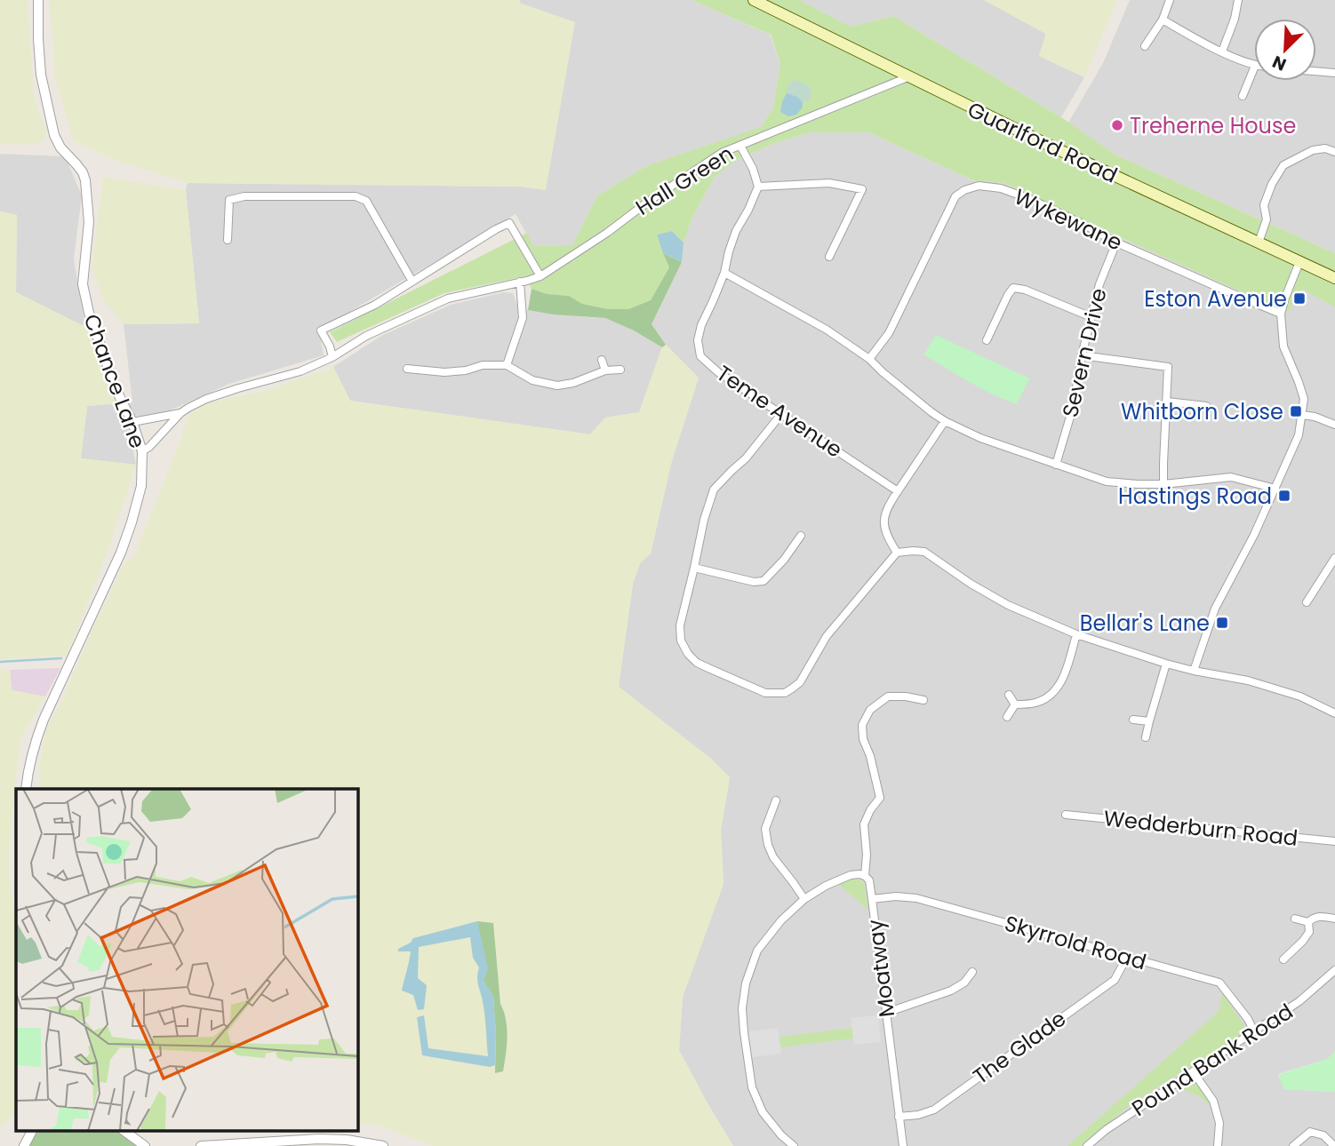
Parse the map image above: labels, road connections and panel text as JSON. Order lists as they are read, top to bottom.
{
  "streets": {
    "main road": ["Guarlford Road"],
    "street": [
      "Hall Green",
      "Wykewane",
      "Severn Drive",
      "Chance Lane",
      "Teme Avenue",
      "Wedderburn Road",
      "Skyrrold Road",
      "Moatway",
      "The Glade",
      "Pound Bank Road"
    ]
  },
  "crossings": [
    ["Guarlford Road", "Hall Green"],
    ["Hall Green", "Chance Lane"],
    ["Wykewane", "Severn Drive"],
    ["Skyrrold Road", "Moatway"],
    ["Skyrrold Road", "The Glade"],
    ["Skyrrold Road", "Pound Bank Road"],
    ["Moatway", "The Glade"]
  ],
  "places": {
    "other": ["Treherne House"],
    "transit": [
      "Eston Avenue",
      "Whitborn Close",
      "Hastings Road",
      "Bellar's Lane"
    ]
  },
  "north": "bottom left"
}
